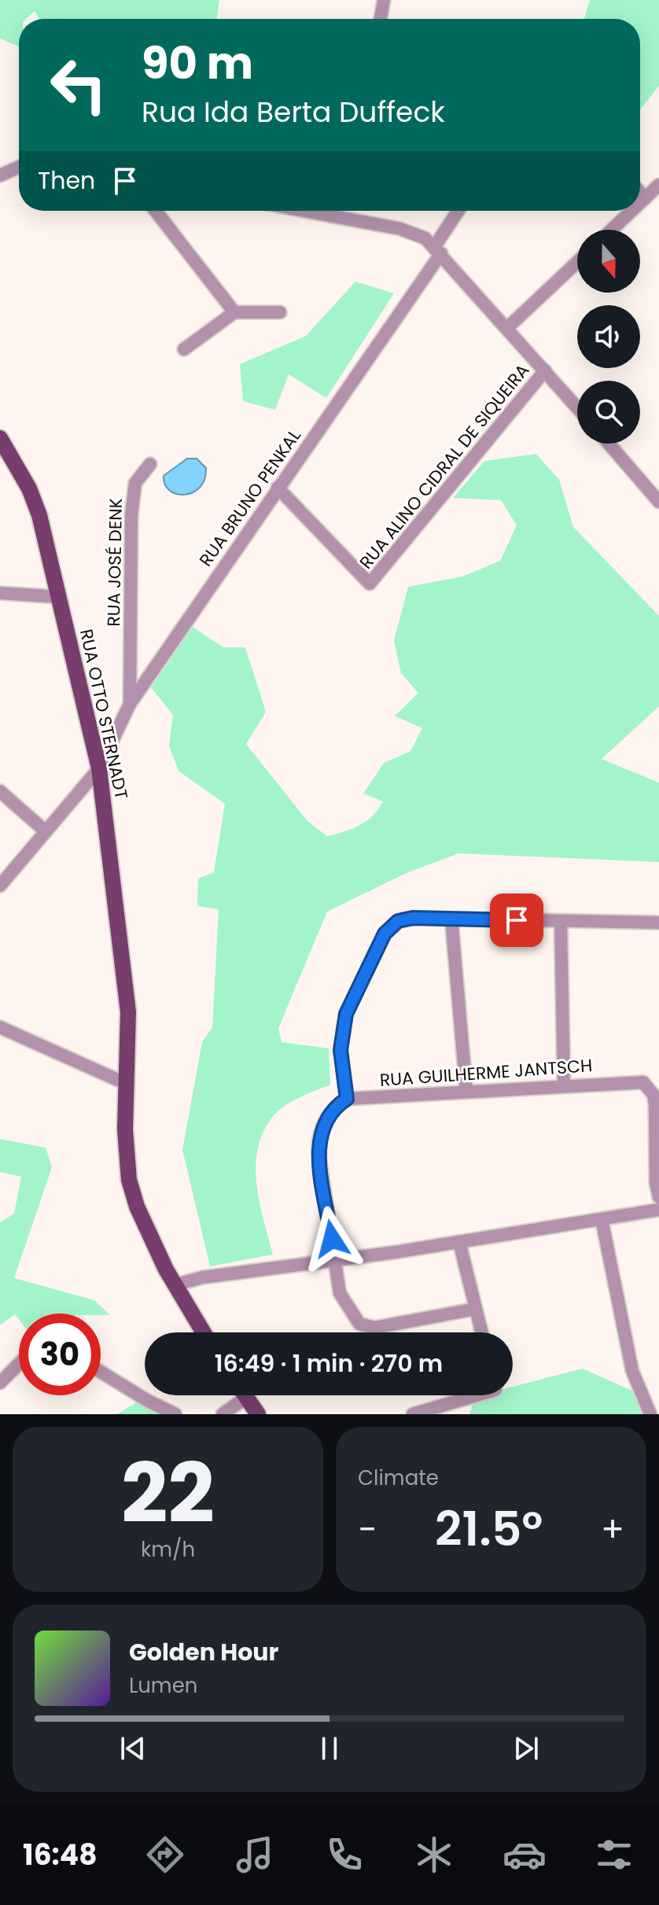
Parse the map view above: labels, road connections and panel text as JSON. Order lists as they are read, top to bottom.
{
  "streets": {
    "main road": ["RUA OTTO STERNADT"],
    "street": [
      "RUA ALINO CIDRAL DE SIQUEIRA",
      "RUA BRUNO PENKAL",
      "RUA JOSÉ DENK",
      "RUA GUILHERME JANTSCH"
    ]
  },
  "crossings": [
    ["RUA ALINO CIDRAL DE SIQUEIRA", "RUA BRUNO PENKAL"],
    ["RUA BRUNO PENKAL", "RUA JOSÉ DENK"],
    ["RUA BRUNO PENKAL", "RUA OTTO STERNADT"]
  ],
  "north": "bottom",
  "page": {
    "turn": ["90 m", "Rua Ida Berta Duffeck"],
    "then": "Then",
    "limit": "30",
    "trip": "16:49 · 1 min · 270 m",
    "tile": [
      ["22", "km/h"],
      "Climate"
    ],
    "heat": ["−", "21.5°", "+"],
    "song": ["Golden Hour", "Lumen"],
    "tabs": "16:48"
  }
}
